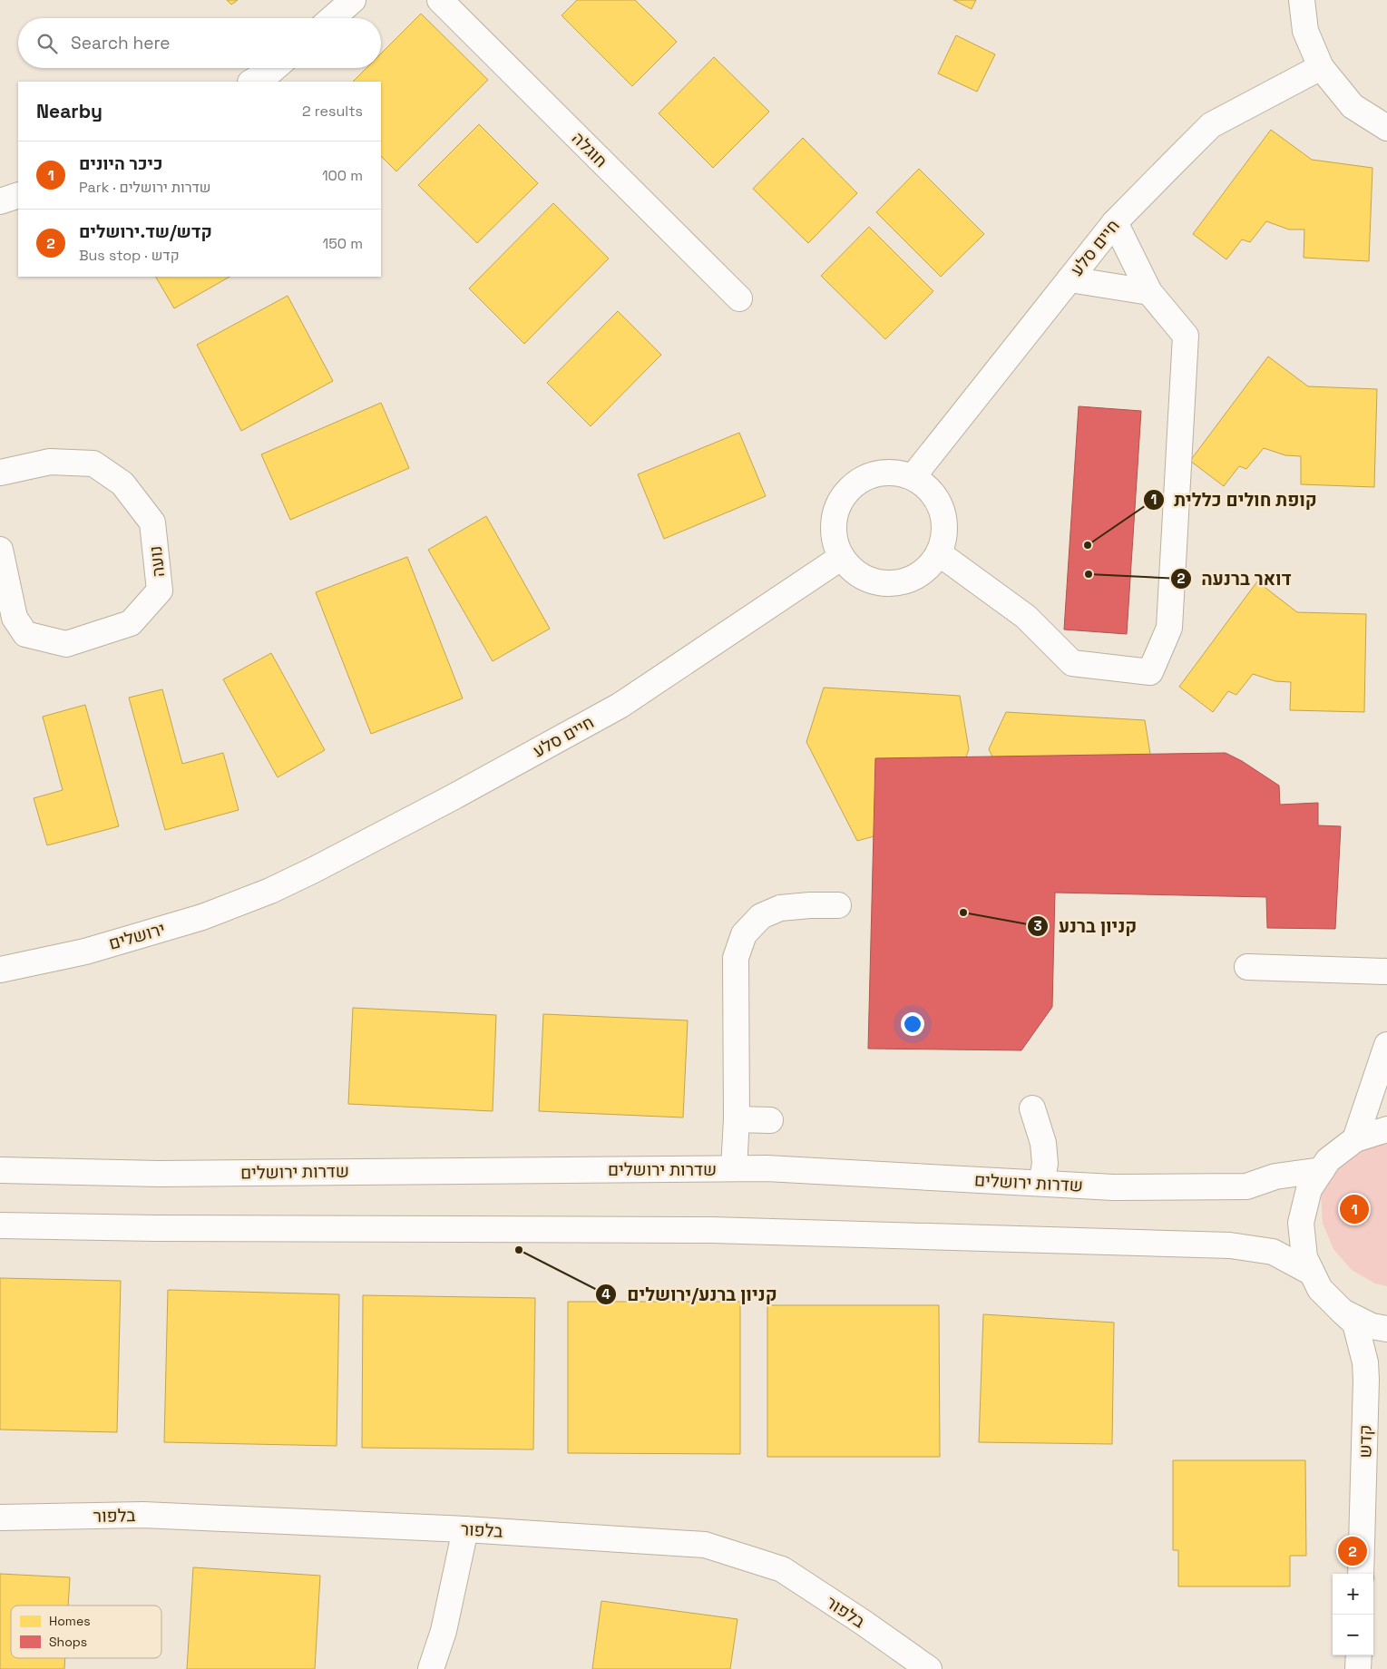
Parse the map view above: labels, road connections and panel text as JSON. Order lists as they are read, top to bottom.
{
  "streets": {
    "street": [
      "חוגלה",
      "חיים סלע",
      "נועה",
      "ירושלים",
      "שדרות ירושלים",
      "קדש",
      "בלפור"
    ]
  },
  "crossings": [
    ["חיים סלע", "ירושלים"]
  ],
  "places": [
    "קופת חולים כללית",
    "דואר ברנעה",
    "קניון ברנע",
    "קניון ברנע/ירושלים"
  ],
  "legend": ["Homes", "Shops"],
  "page": {
    "search": "Search here",
    "heading": ["Nearby", "2 results"],
    "list": [
      {
        "mark": "1",
        "name": "כיכר היונים",
        "note": "Park · שדרות ירושלים",
        "value": "100 m"
      },
      {
        "mark": "2",
        "name": "קדש/שד.ירושלים",
        "note": "Bus stop · קדש",
        "value": "150 m"
      }
    ],
    "pins": ["1", "2"],
    "map_buttons": ["+", "−"]
  }
}
